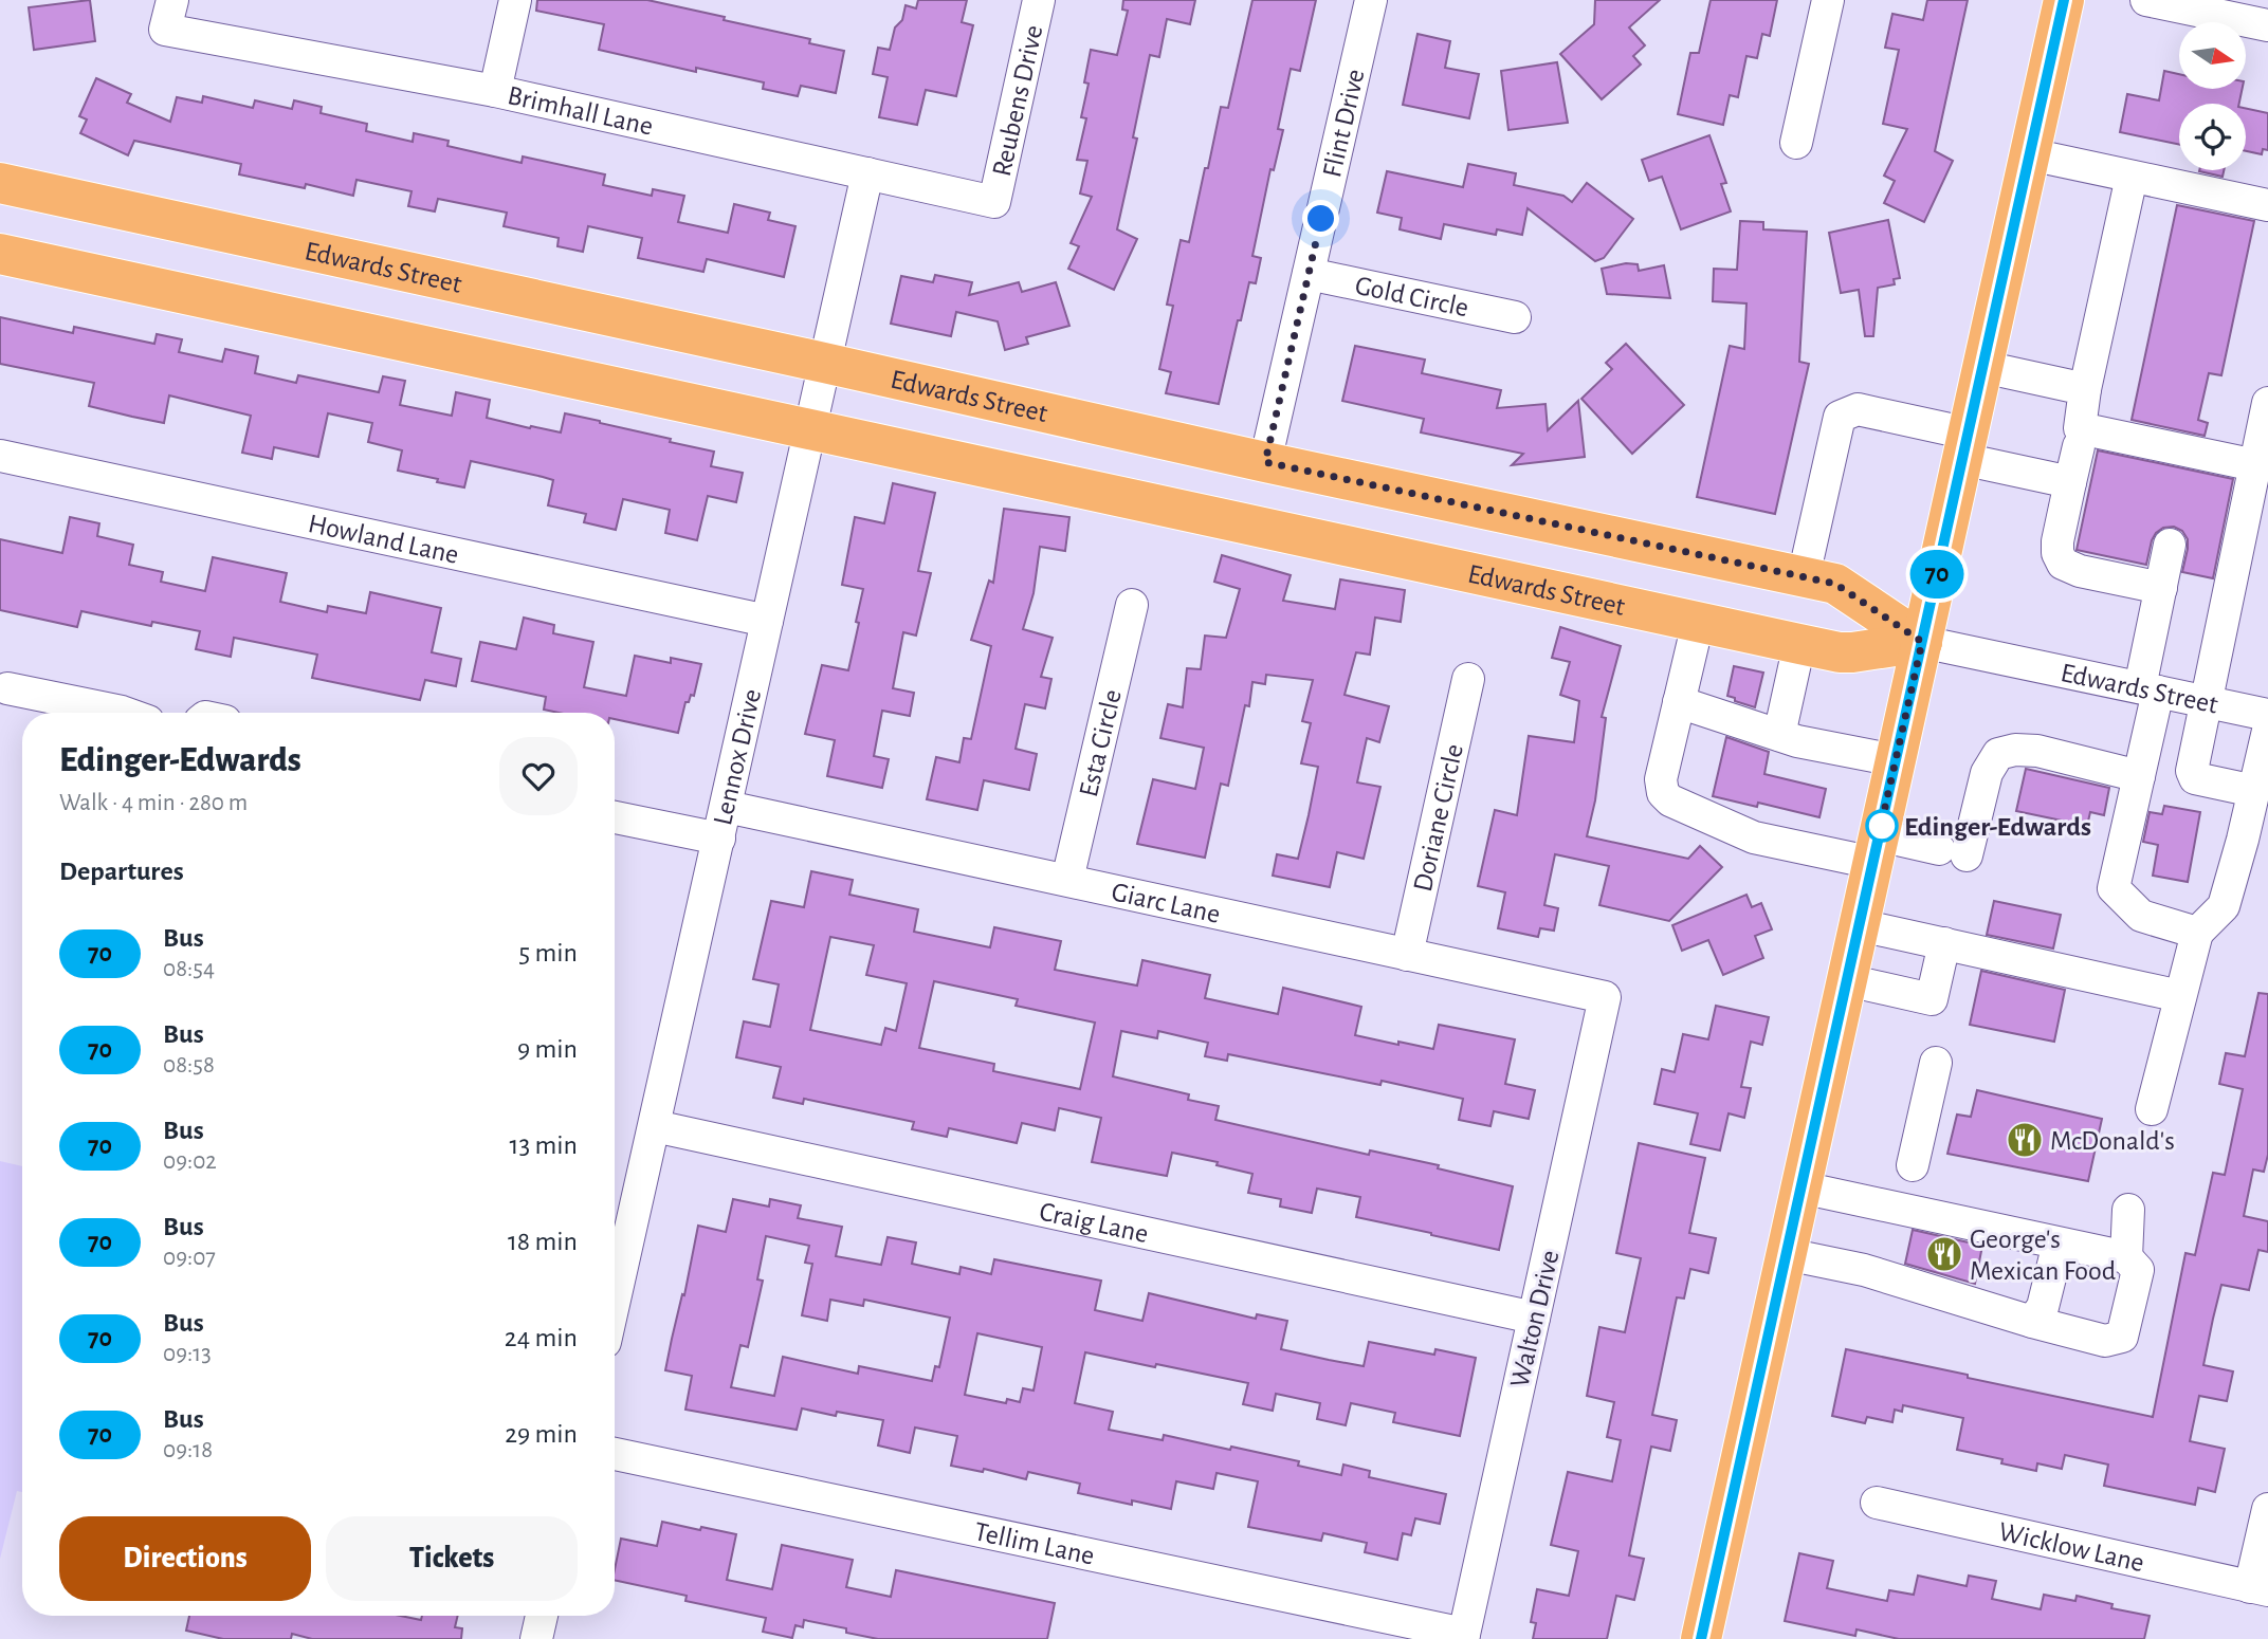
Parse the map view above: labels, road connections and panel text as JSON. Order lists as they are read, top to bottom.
{
  "streets": {
    "main road": ["Edwards Street"],
    "street": [
      "Reubens Drive",
      "Brimhall Lane",
      "Flint Drive",
      "Gold Circle",
      "Howland Lane",
      "Esta Circle",
      "Lennox Drive",
      "Doriane Circle",
      "Giarc Lane",
      "Craig Lane",
      "Walton Drive",
      "Tellim Lane",
      "Wicklow Lane"
    ]
  },
  "crossings": [
    ["Reubens Drive", "Brimhall Lane"],
    ["Brimhall Lane", "Lennox Drive"],
    ["Flint Drive", "Edwards Street"],
    ["Flint Drive", "Gold Circle"],
    ["Edwards Street", "Lennox Drive"],
    ["Howland Lane", "Lennox Drive"],
    ["Esta Circle", "Giarc Lane"],
    ["Lennox Drive", "Giarc Lane"],
    ["Lennox Drive", "Craig Lane"],
    ["Doriane Circle", "Giarc Lane"],
    ["Giarc Lane", "Walton Drive"],
    ["Craig Lane", "Walton Drive"],
    ["Walton Drive", "Tellim Lane"]
  ],
  "places": {
    "other": ["Edinger-Edwards"],
    "restaurant": ["McDonald's", "George's Mexican Food"]
  },
  "lines": ["bus line 70"],
  "north": "right",
  "page": {
    "on_map": "70",
    "heading": [
      ["Edinger-Edwards", "Walk · 4 min · 280 m"],
      "Departures"
    ],
    "list": [
      {
        "mark": "70",
        "name": "Bus",
        "note": "08:54",
        "value": "5 min"
      },
      {
        "mark": "70",
        "name": "Bus",
        "note": "08:58",
        "value": "9 min"
      },
      {
        "mark": "70",
        "name": "Bus",
        "note": "09:02",
        "value": "13 min"
      },
      {
        "mark": "70",
        "name": "Bus",
        "note": "09:07",
        "value": "18 min"
      },
      {
        "mark": "70",
        "name": "Bus",
        "note": "09:13",
        "value": "24 min"
      },
      {
        "mark": "70",
        "name": "Bus",
        "note": "09:18",
        "value": "29 min"
      }
    ],
    "buttons": ["Directions", "Tickets"]
  }
}
